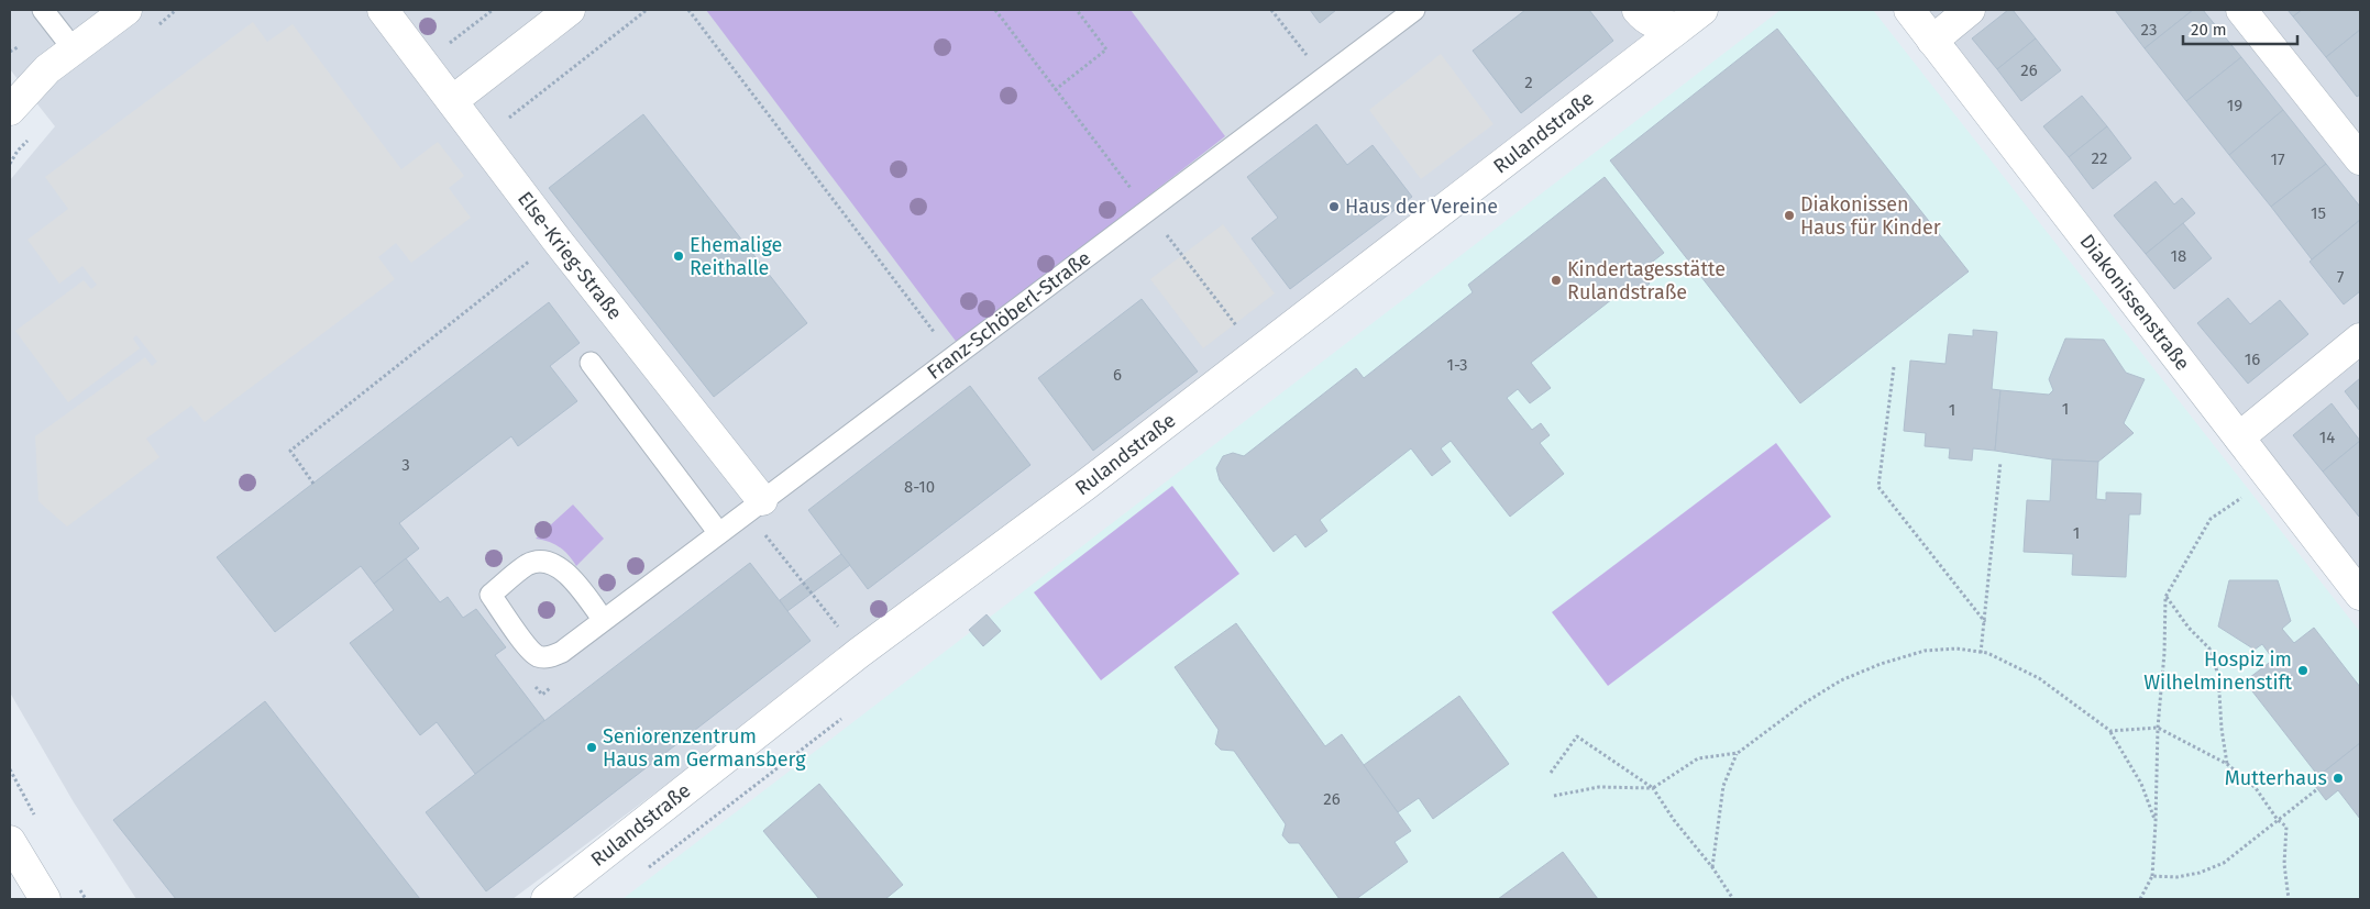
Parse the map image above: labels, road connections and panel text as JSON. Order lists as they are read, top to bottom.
{
  "streets": {
    "street": ["Rulandstraße", "Else-Krieg-Straße", "Diakonissenstraße"],
    "lane": ["Franz-Schöberl-Straße"]
  },
  "crossings": [
    ["Else-Krieg-Straße", "Franz-Schöberl-Straße"]
  ],
  "places": [
    "Haus der Vereine",
    "Diakonissen Haus für Kinder",
    "Ehemalige Reithalle",
    "Kindertagesstätte Rulandstraße",
    "Hospiz im Wilhelminenstift",
    "Seniorenzentrum Haus am Germansberg",
    "Mutterhaus"
  ],
  "house_numbers": [
    "23",
    "26",
    "2",
    "19",
    "22",
    "17",
    "15",
    "18",
    "7",
    "16",
    "1-3",
    "6",
    "1",
    "1",
    "14",
    "3",
    "8-10",
    "1",
    "26"
  ],
  "scale_bar": "20 m"
}
